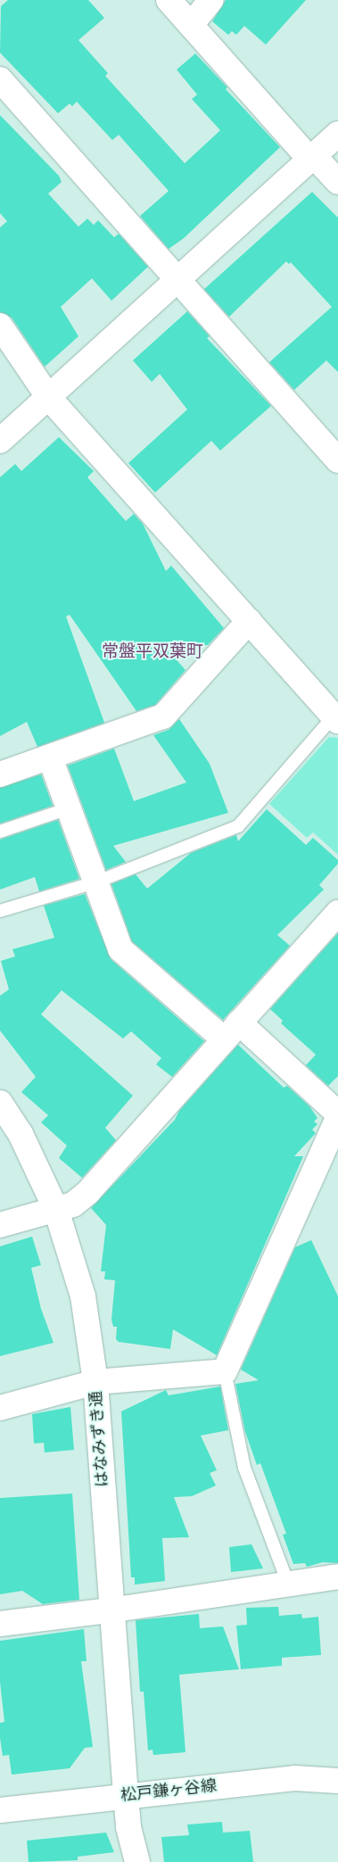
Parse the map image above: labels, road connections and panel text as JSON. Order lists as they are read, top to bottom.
{
  "streets": {
    "street": ["はなみずき通", "松戸鎌ヶ谷線"]
  },
  "crossings": [
    ["はなみずき通", "松戸鎌ヶ谷線"]
  ],
  "districts": ["常盤平双葉町"]
}
